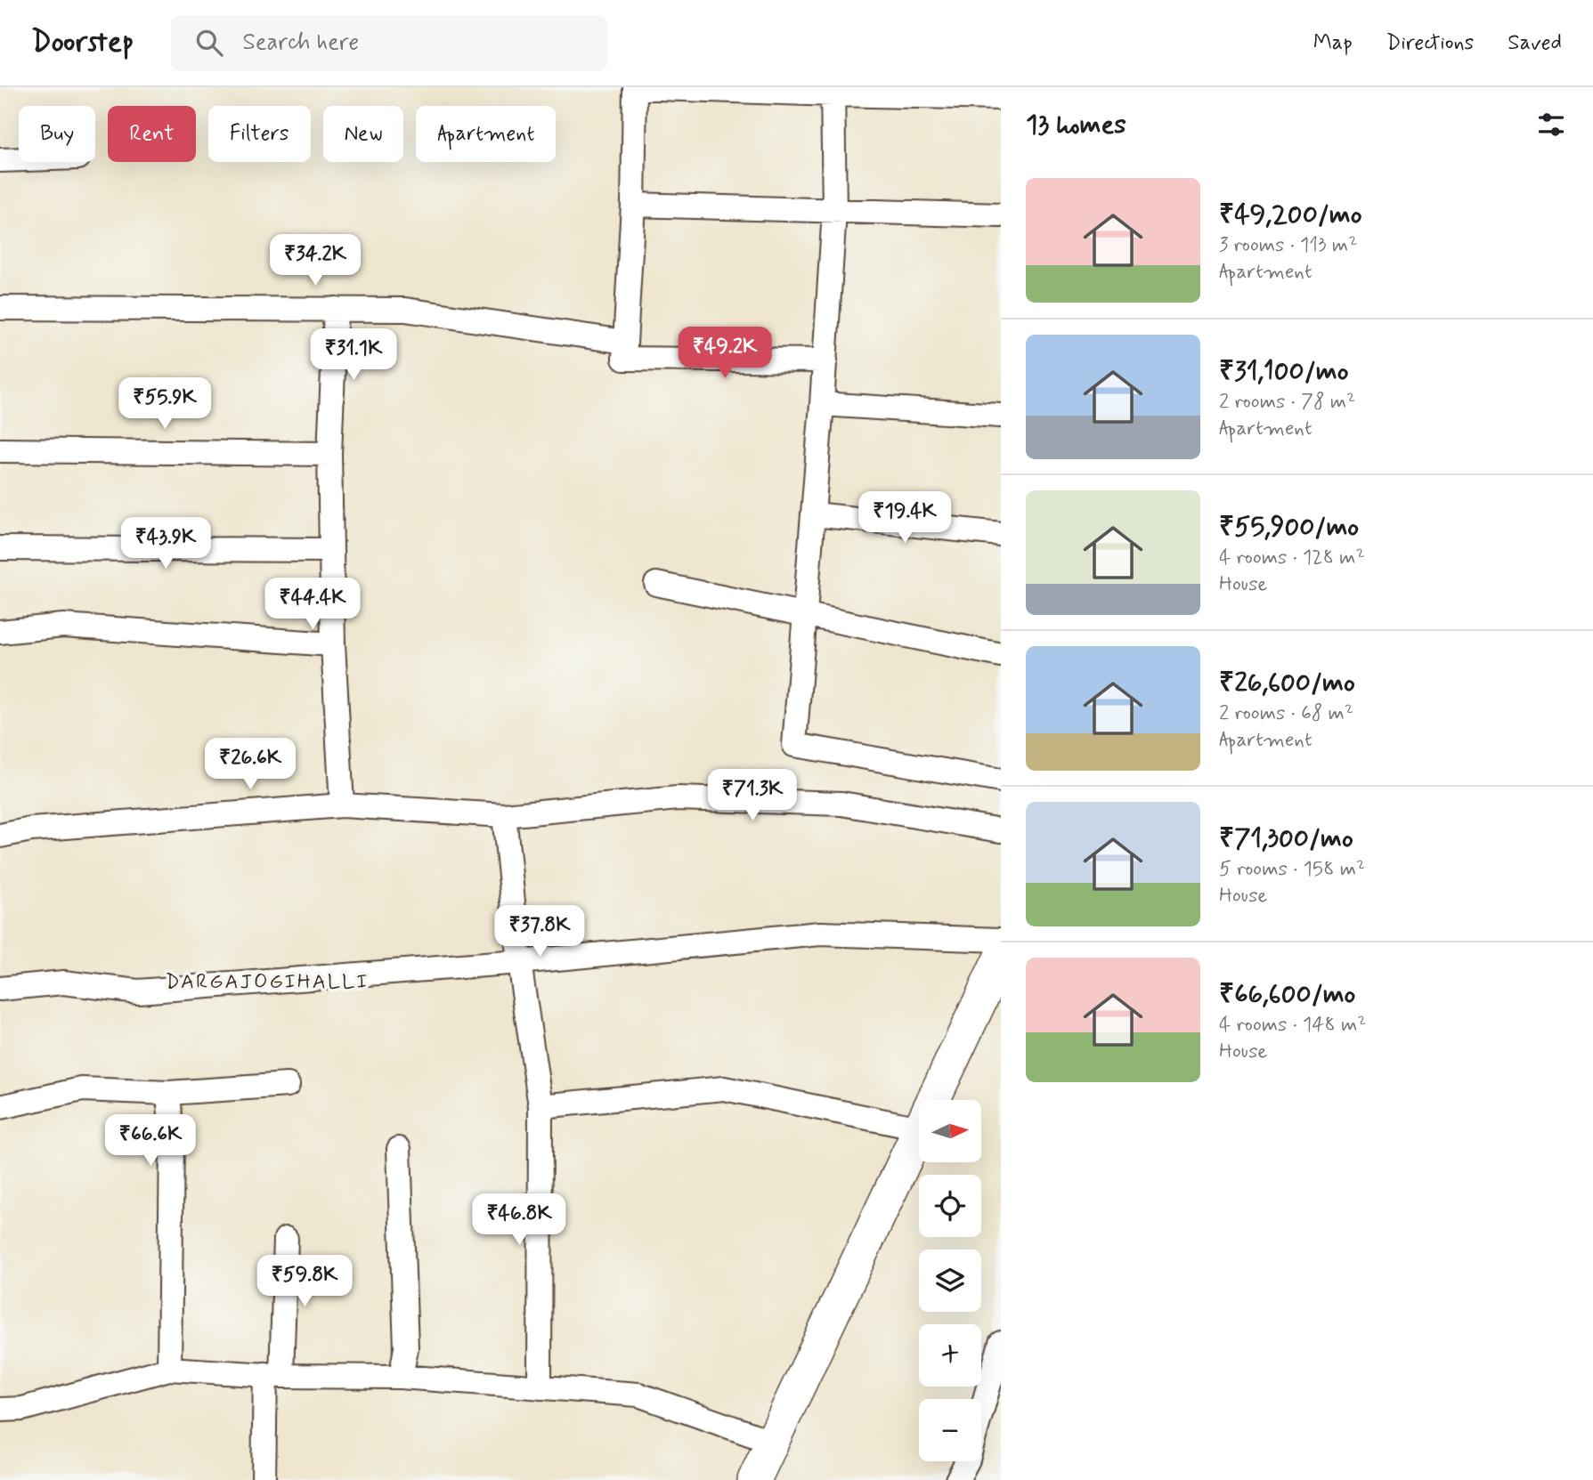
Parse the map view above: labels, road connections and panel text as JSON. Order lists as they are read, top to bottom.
{
  "districts": ["DARGAJOGIHALLI"],
  "north": "right",
  "page": {
    "header": "Doorstep",
    "search": "Search here",
    "nav": ["Map", "Directions", "Saved"],
    "heading": "13 homes",
    "chip": [
      "Buy",
      "Rent",
      "Filters",
      "New",
      "Apartment"
    ],
    "list": [
      {
        "name": "₹49,200/mo",
        "note": "3 rooms · 113 m² · Apartment"
      },
      {
        "name": "₹31,100/mo",
        "note": "2 rooms · 78 m² · Apartment"
      },
      {
        "name": "₹55,900/mo",
        "note": "4 rooms · 128 m² · House"
      },
      {
        "name": "₹26,600/mo",
        "note": "2 rooms · 68 m² · Apartment"
      },
      {
        "name": "₹71,300/mo",
        "note": "5 rooms · 158 m² · House"
      },
      {
        "name": "₹66,600/mo",
        "note": "4 rooms · 148 m² · House"
      }
    ],
    "price": [
      "₹34.2K",
      "₹49.2K",
      "₹31.1K",
      "₹55.9K",
      "₹19.4K",
      "₹43.9K",
      "₹44.4K",
      "₹26.6K",
      "₹71.3K",
      "₹37.8K",
      "₹66.6K",
      "₹46.8K",
      "₹59.8K"
    ],
    "map_buttons": ["+", "−"]
  }
}
